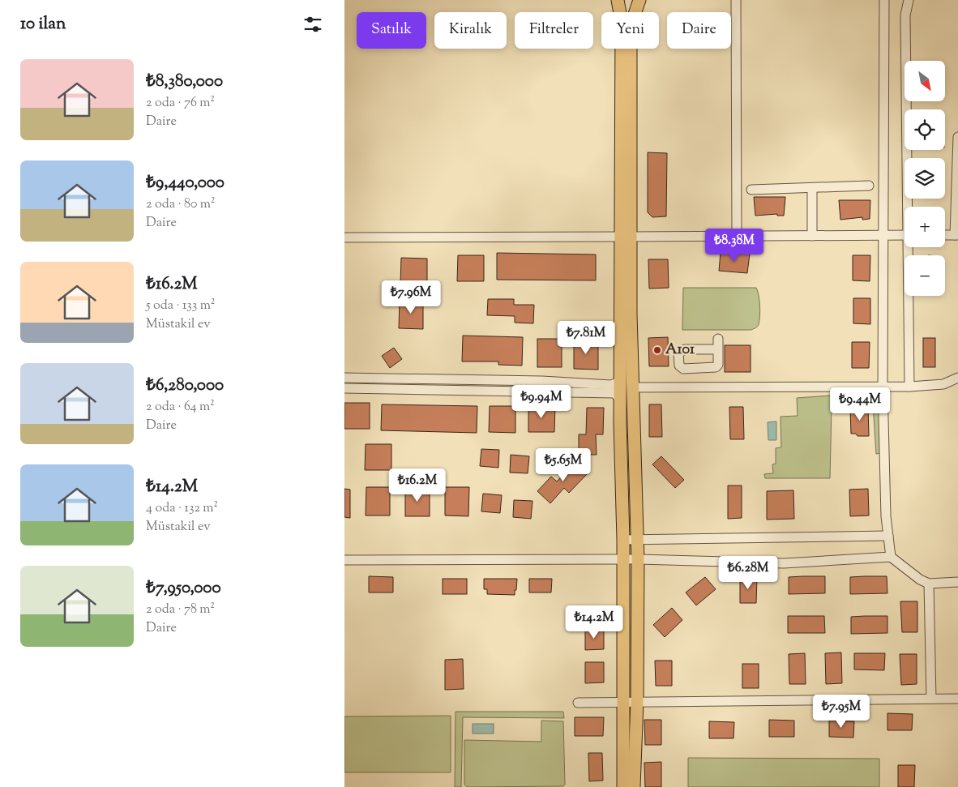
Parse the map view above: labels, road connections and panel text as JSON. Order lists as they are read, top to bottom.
{
  "places": ["A101"],
  "north": "bottom right",
  "page": {
    "heading": "10 ilan",
    "chip": [
      "Satılık",
      "Kiralık",
      "Filtreler",
      "Yeni",
      "Daire"
    ],
    "list": [
      {
        "name": "₺8,380,000",
        "note": "2 oda · 76 m² · Daire"
      },
      {
        "name": "₺9,440,000",
        "note": "2 oda · 80 m² · Daire"
      },
      {
        "name": "₺16.2M",
        "note": "5 oda · 133 m² · Müstakil ev"
      },
      {
        "name": "₺6,280,000",
        "note": "2 oda · 64 m² · Daire"
      },
      {
        "name": "₺14.2M",
        "note": "4 oda · 132 m² · Müstakil ev"
      },
      {
        "name": "₺7,950,000",
        "note": "2 oda · 78 m² · Daire"
      }
    ],
    "map_buttons": ["+", "−"],
    "price": [
      "₺8.38M",
      "₺7.96M",
      "₺7.81M",
      "₺9.94M",
      "₺9.44M",
      "₺5.65M",
      "₺16.2M",
      "₺6.28M",
      "₺14.2M",
      "₺7.95M"
    ]
  }
}
